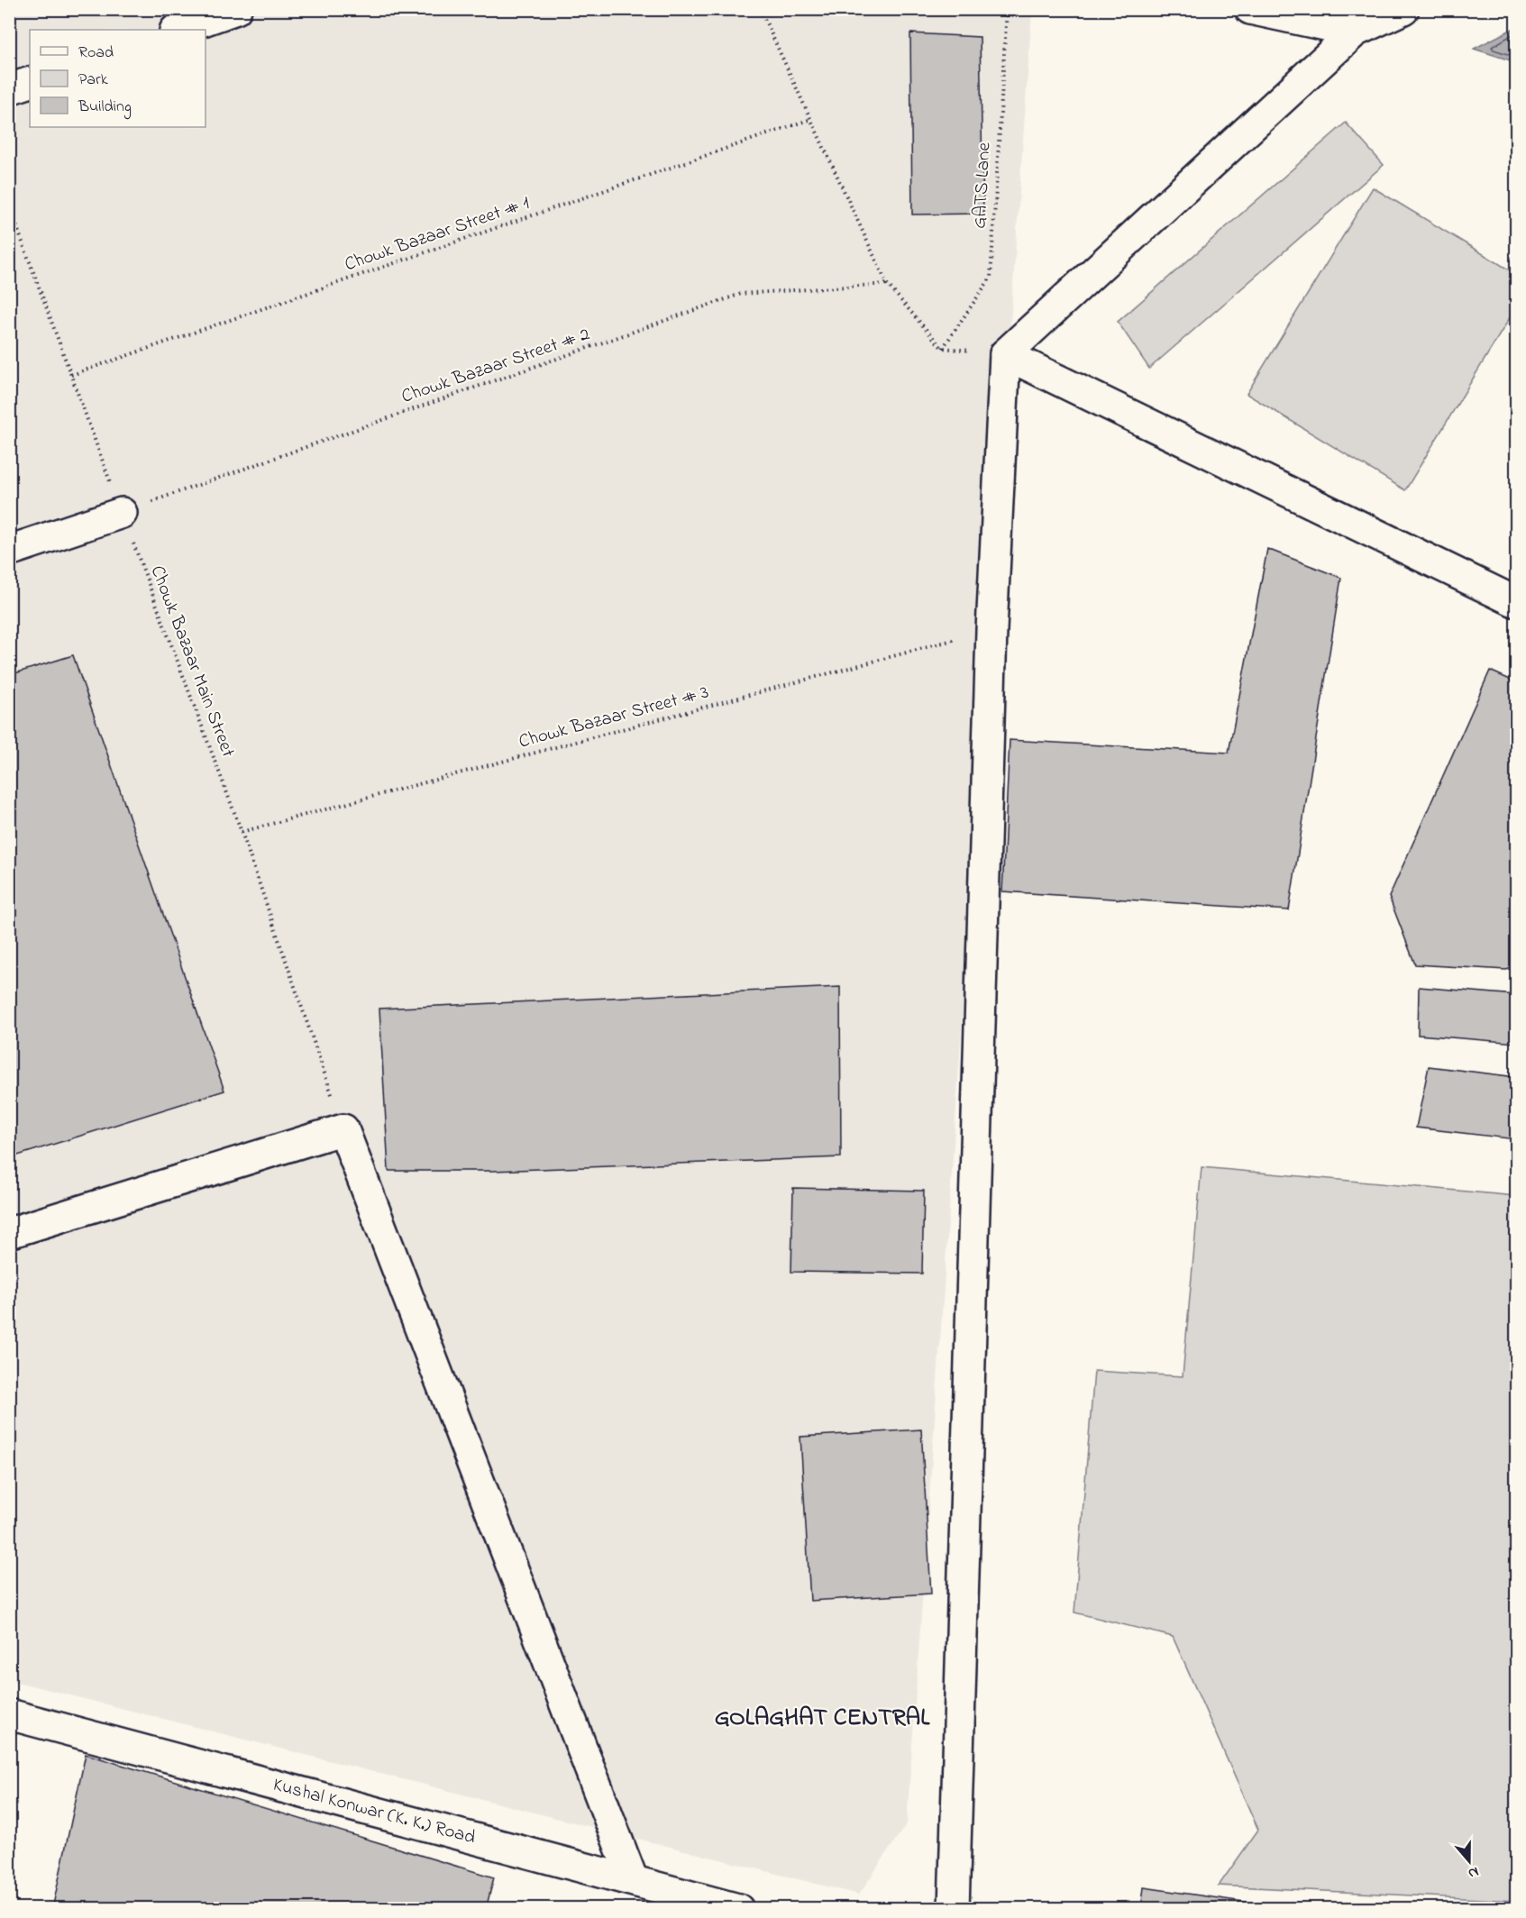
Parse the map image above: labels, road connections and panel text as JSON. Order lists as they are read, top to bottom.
{
  "streets": {
    "main road": ["Kushal Konwar (K. K.) Road"],
    "path": [
      "GATS Lane",
      "Chowk Bazaar Street # 1",
      "Chowk Bazaar Street # 2",
      "Chowk Bazaar Main Street",
      "Chowk Bazaar Street # 3"
    ]
  },
  "crossings": [
    ["Chowk Bazaar Street # 1", "Chowk Bazaar Main Street"],
    ["Chowk Bazaar Street # 2", "Chowk Bazaar Main Street"],
    ["Chowk Bazaar Main Street", "Chowk Bazaar Street # 3"]
  ],
  "districts": ["GOLAGHAT CENTRAL"],
  "legend": ["Road", "Park", "Building"],
  "north": "bottom"
}
